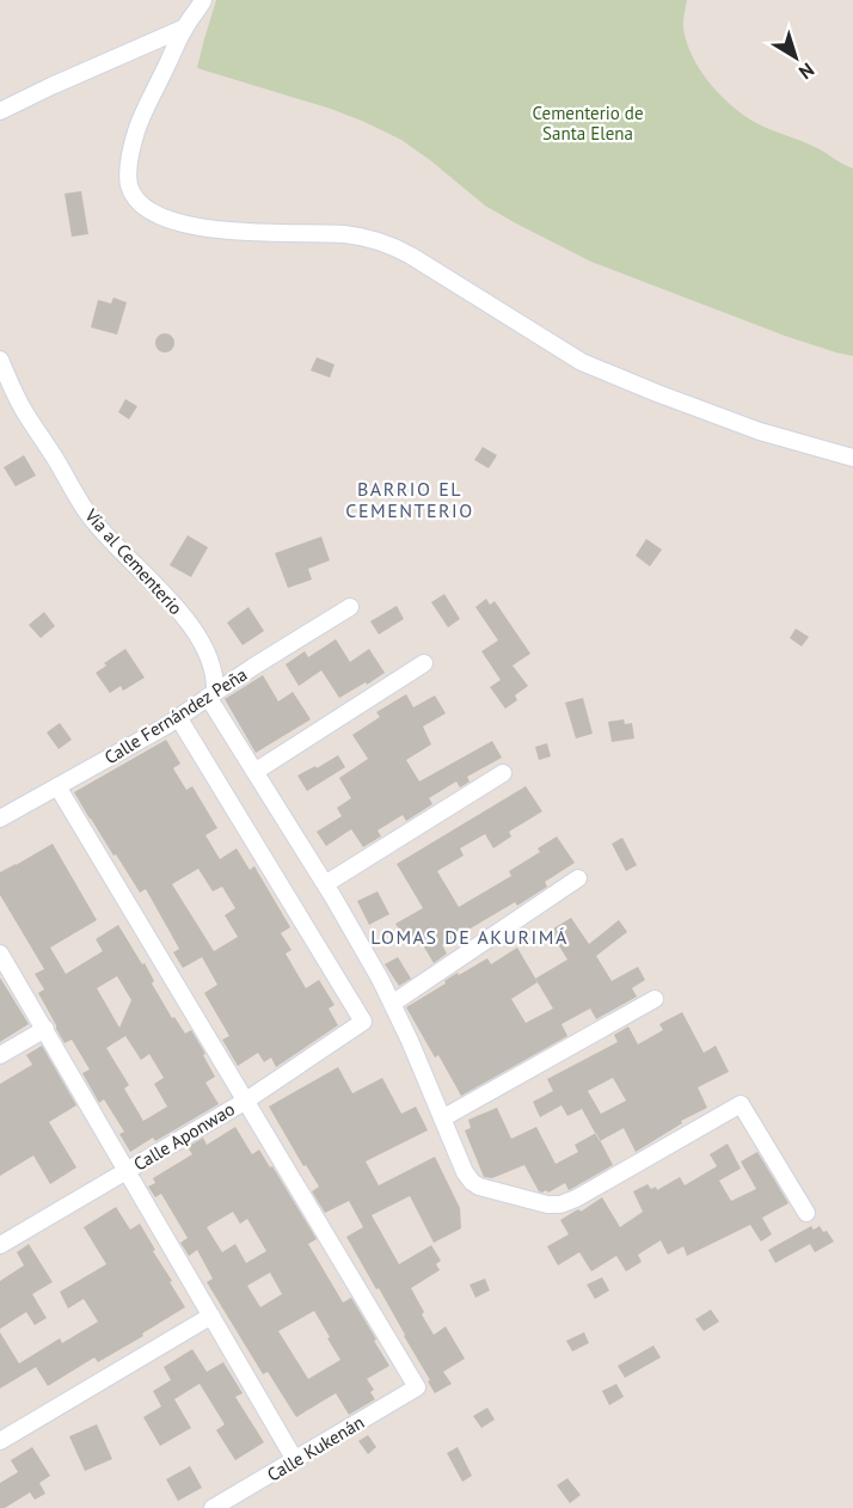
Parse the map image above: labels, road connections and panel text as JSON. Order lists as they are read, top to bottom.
{
  "streets": {
    "street": [
      "Vía al Cementerio",
      "Calle Fernández Peña",
      "Calle Aponwao",
      "Calle Kukenán"
    ]
  },
  "crossings": [
    ["Vía al Cementerio", "Calle Fernández Peña"],
    ["Calle Fernández Peña", "Calle Aponwao"],
    ["Calle Aponwao", "Calle Kukenán"]
  ],
  "districts": ["BARRIO EL CEMENTERIO", "LOMAS DE AKURIMÁ"],
  "parks": ["Cementerio de Santa Elena"],
  "north": "bottom right"
}
